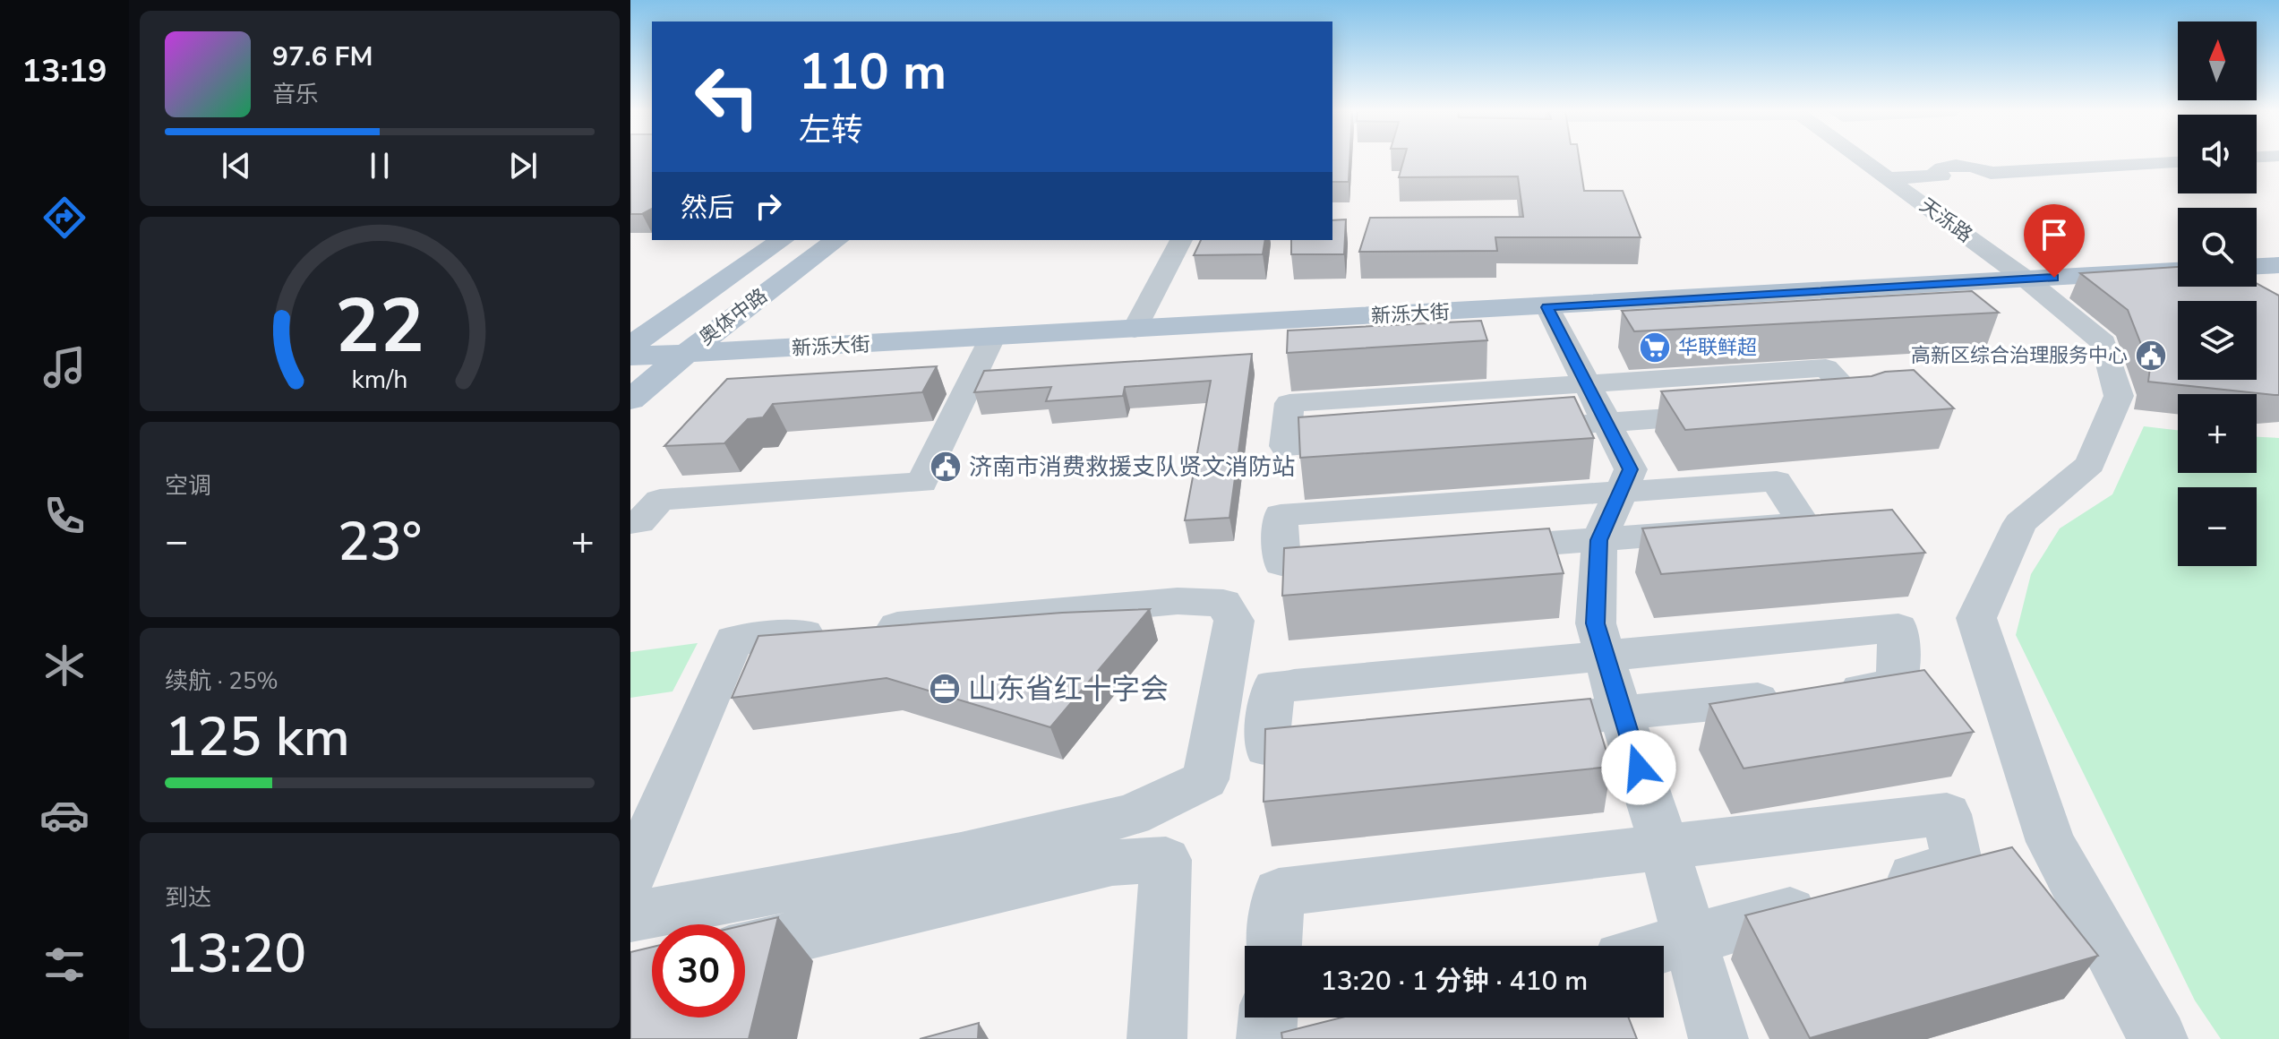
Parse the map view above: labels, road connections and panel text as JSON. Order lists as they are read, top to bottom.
{
  "streets": {
    "main road": ["新泺大街", "奥体中路"],
    "street": ["天泺路"]
  },
  "crossings": [
    ["天泺路", "新泺大街"],
    ["新泺大街", "奥体中路"]
  ],
  "places": {
    "supermarket": ["华联鲜超"],
    "public building": ["高新区综合治理服务中心", "济南市消费救援支队贤文消防站"],
    "office": ["山东省红十字会"]
  },
  "north": "top",
  "page": {
    "tabs": "13:19",
    "map_buttons": ["+", "−"],
    "turn": ["110 m", "左转"],
    "song": ["97.6 FM", "音乐"],
    "then": "然后",
    "tile": [
      "空调",
      ["续航 · 25%", "125 km"],
      ["到达", "13:20"]
    ],
    "heat": ["−", "23°", "+"],
    "limit": "30",
    "trip": "13:20 · 1 分钟 · 410 m",
    "gauge": ["22", "km/h"]
  }
}
